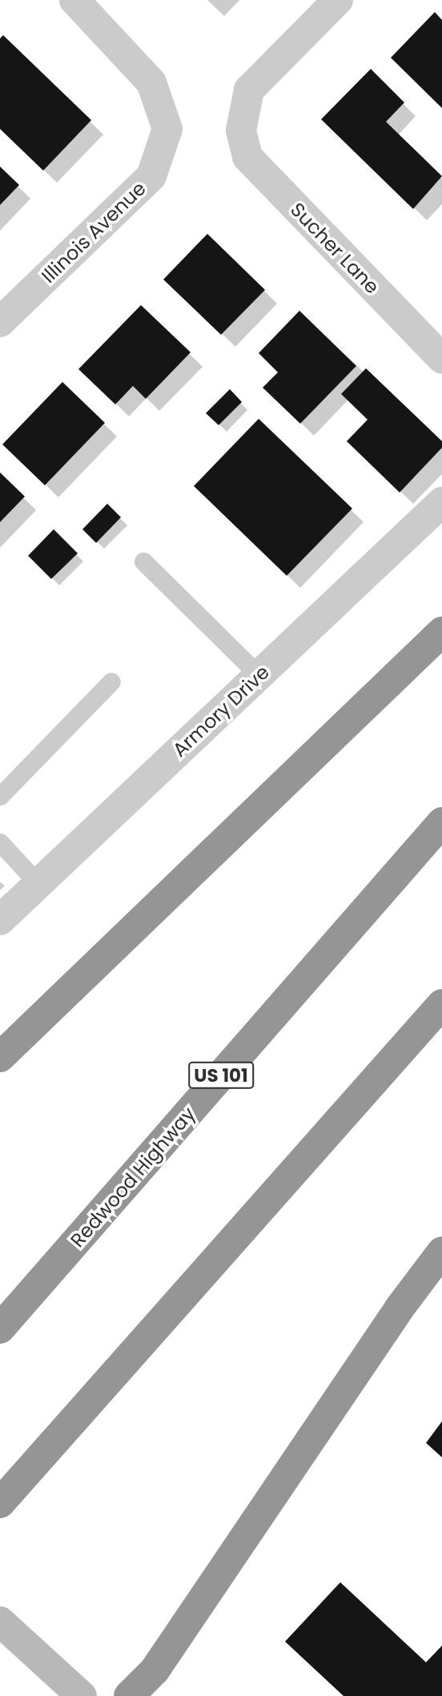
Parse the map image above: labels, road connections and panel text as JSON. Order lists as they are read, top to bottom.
{
  "streets": {
    "highway": ["US 101", "Redwood Highway"],
    "street": ["Illinois Avenue", "Sucher Lane", "Armory Drive"]
  }
}
